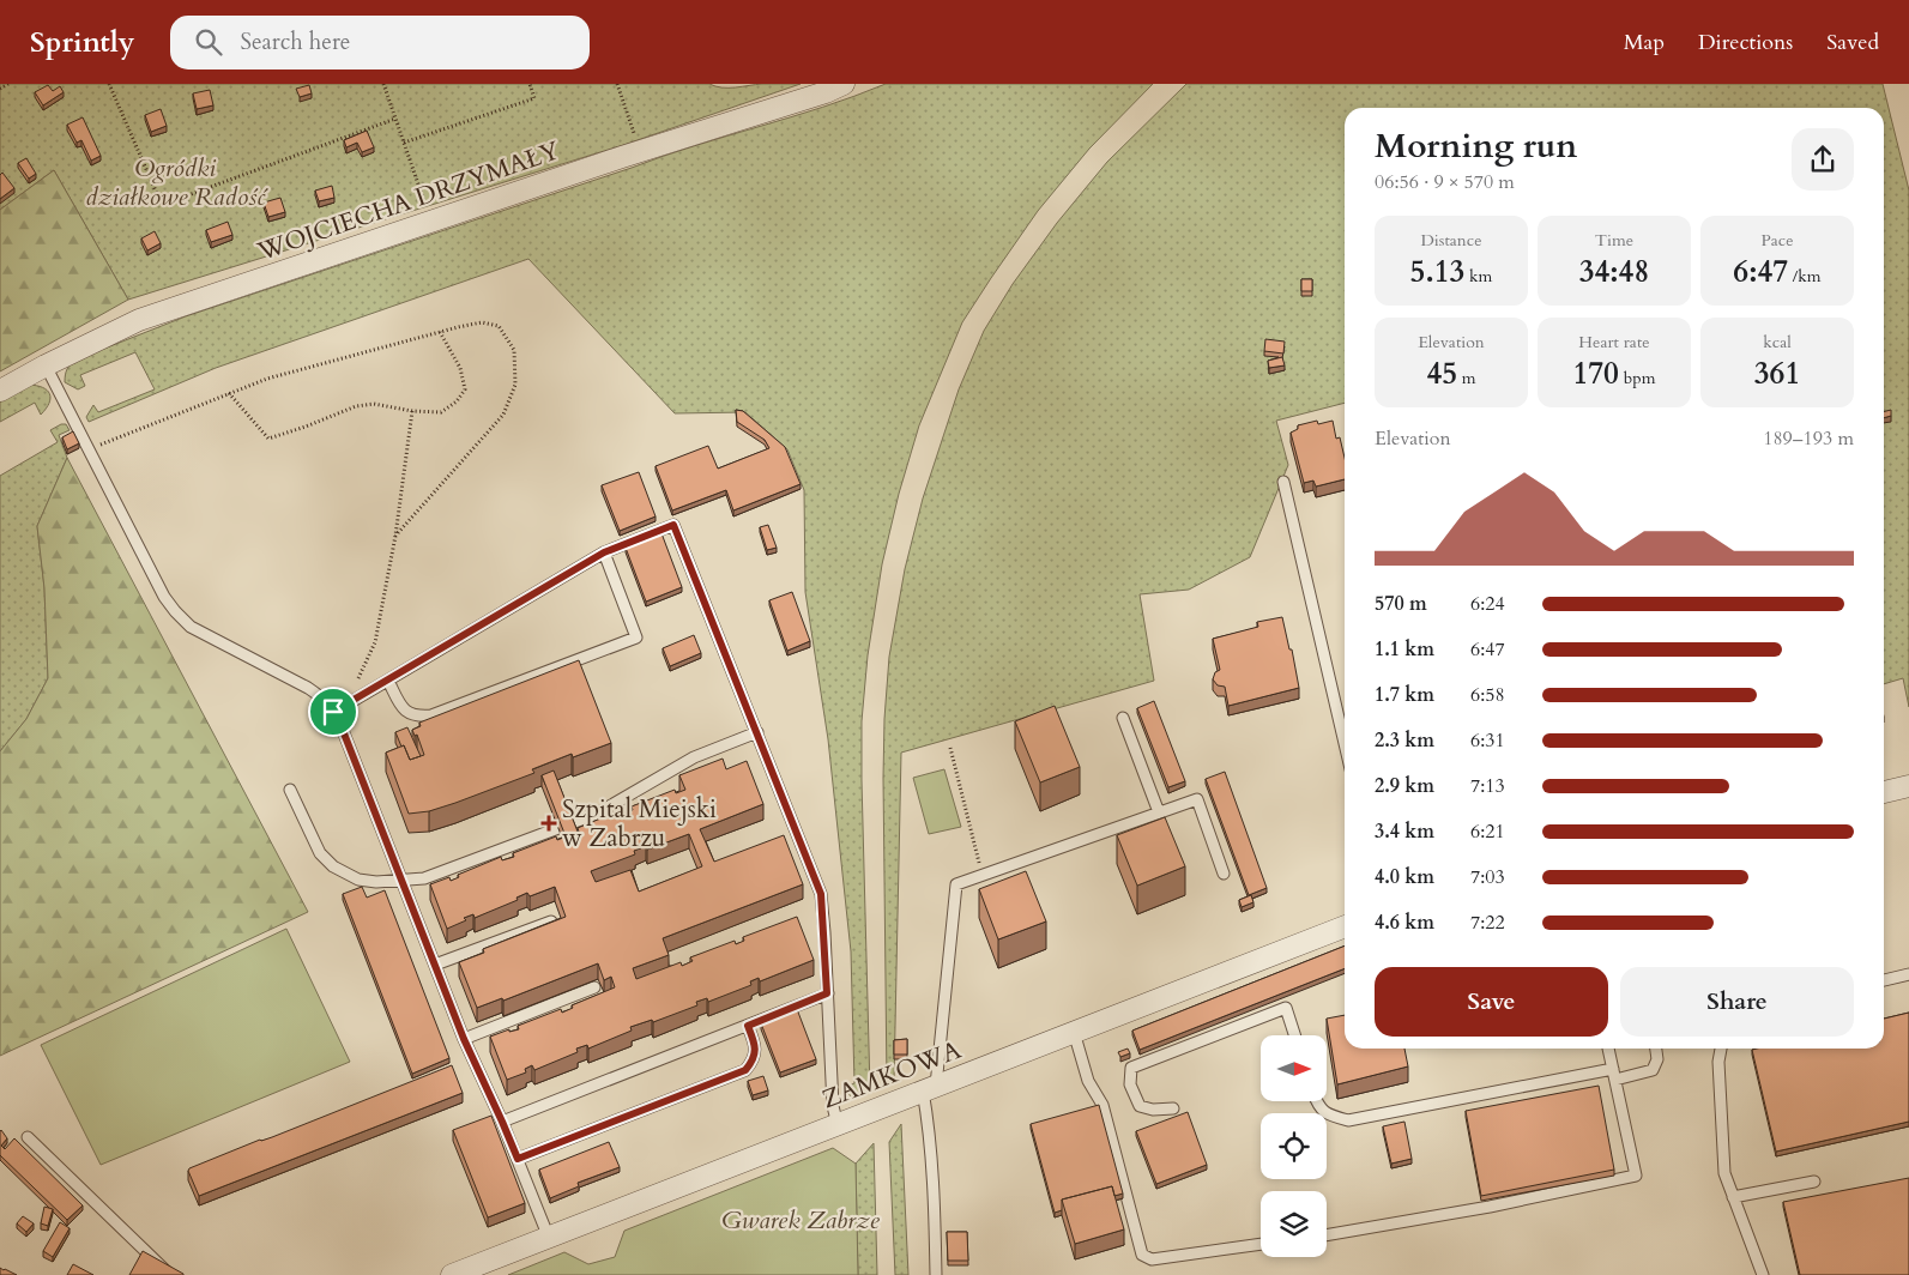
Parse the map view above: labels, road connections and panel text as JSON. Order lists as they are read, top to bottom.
{
  "streets": {
    "street": ["WOJCIECHA DRZYMAŁY", "ZAMKOWA"]
  },
  "parks": ["Ogródki działkowe Radość", "Gwarek Zabrze"],
  "places": {
    "health": ["Szpital Miejski w Zabrzu"]
  },
  "north": "right",
  "page": {
    "header": "Sprintly",
    "search": "Search here",
    "nav": ["Map", "Directions", "Saved"],
    "heading": ["Morning run", "06:56 · 9 × 570 m"],
    "stats": [
      ["Distance", "5.13 km"],
      ["Time", "34:48"],
      ["Pace", "6:47 /km"],
      ["Elevation", "45 m"],
      ["Heart rate", "170 bpm"],
      ["kcal", "361"]
    ],
    "chart": ["Elevation", "189–193 m"],
    "list": [
      {
        "name": "570 m",
        "note": "6:24"
      },
      {
        "name": "1.1 km",
        "note": "6:47"
      },
      {
        "name": "1.7 km",
        "note": "6:58"
      },
      {
        "name": "2.3 km",
        "note": "6:31"
      },
      {
        "name": "2.9 km",
        "note": "7:13"
      },
      {
        "name": "3.4 km",
        "note": "6:21"
      },
      {
        "name": "4.0 km",
        "note": "7:03"
      },
      {
        "name": "4.6 km",
        "note": "7:22"
      }
    ],
    "buttons": ["Save", "Share"]
  }
}
